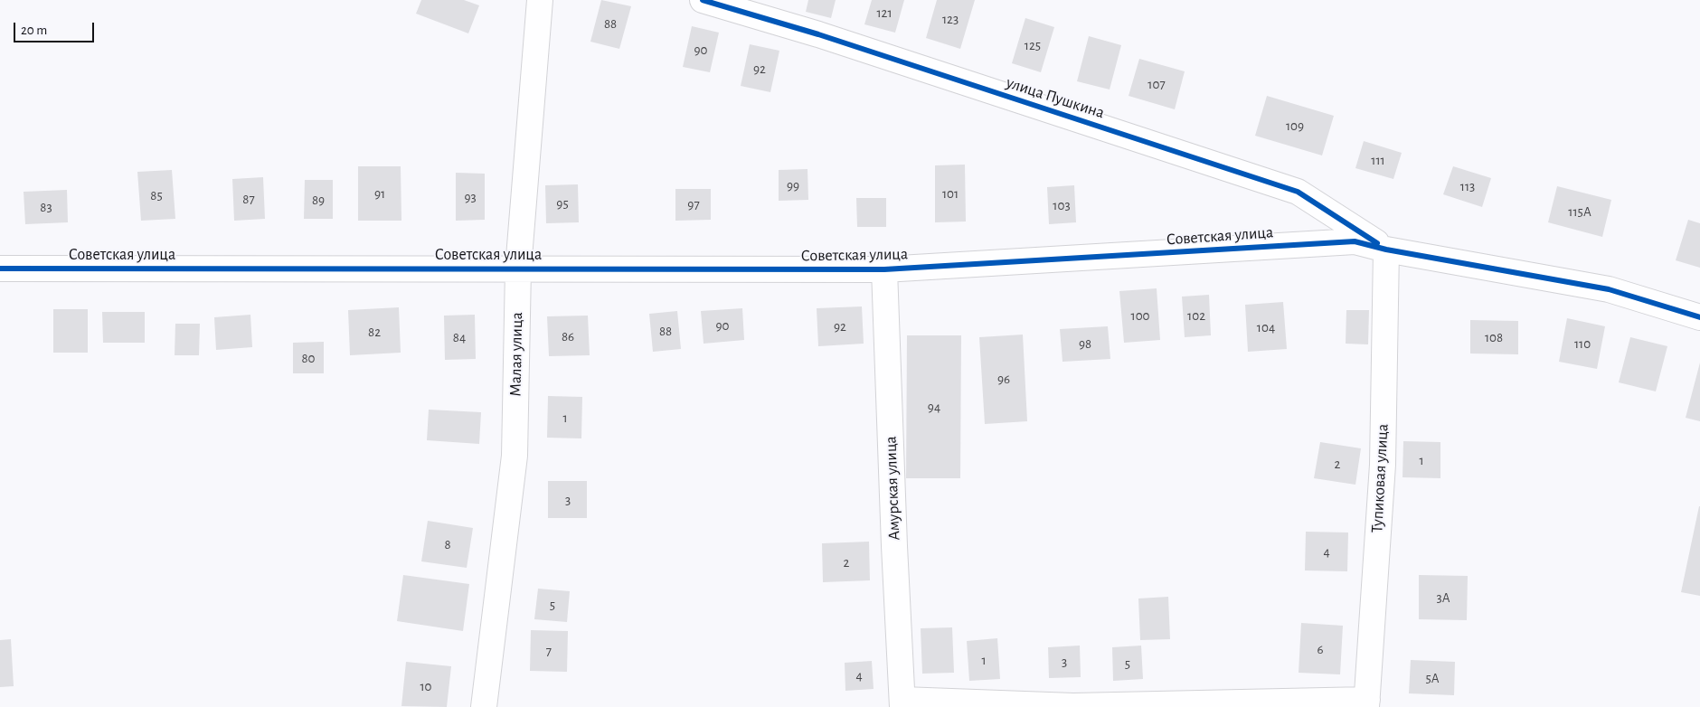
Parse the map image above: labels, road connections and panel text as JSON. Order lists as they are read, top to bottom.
{
  "streets": {
    "street": [
      "улица Пушкина",
      "Советская улица",
      "Малая улица",
      "Тупиковая улица",
      "Амурская улица"
    ]
  },
  "crossings": [
    ["улица Пушкина", "Советская улица"],
    ["улица Пушкина", "Тупиковая улица"],
    ["Советская улица", "Малая улица"],
    ["Советская улица", "Тупиковая улица"],
    ["Советская улица", "Амурская улица"]
  ],
  "house_numbers": [
    "121",
    "123",
    "88",
    "125",
    "90",
    "92",
    "107",
    "109",
    "111",
    "99",
    "113",
    "91",
    "101",
    "85",
    "93",
    "87",
    "89",
    "95",
    "97",
    "103",
    "83",
    "115А",
    "100",
    "102",
    "90",
    "92",
    "104",
    "88",
    "82",
    "86",
    "84",
    "108",
    "98",
    "110",
    "80",
    "96",
    "94",
    "1",
    "1",
    "2",
    "3",
    "8",
    "4",
    "2",
    "3А",
    "5",
    "6",
    "7",
    "1",
    "3",
    "5",
    "4",
    "5А",
    "10"
  ],
  "scale_bar": "20 m"
}
